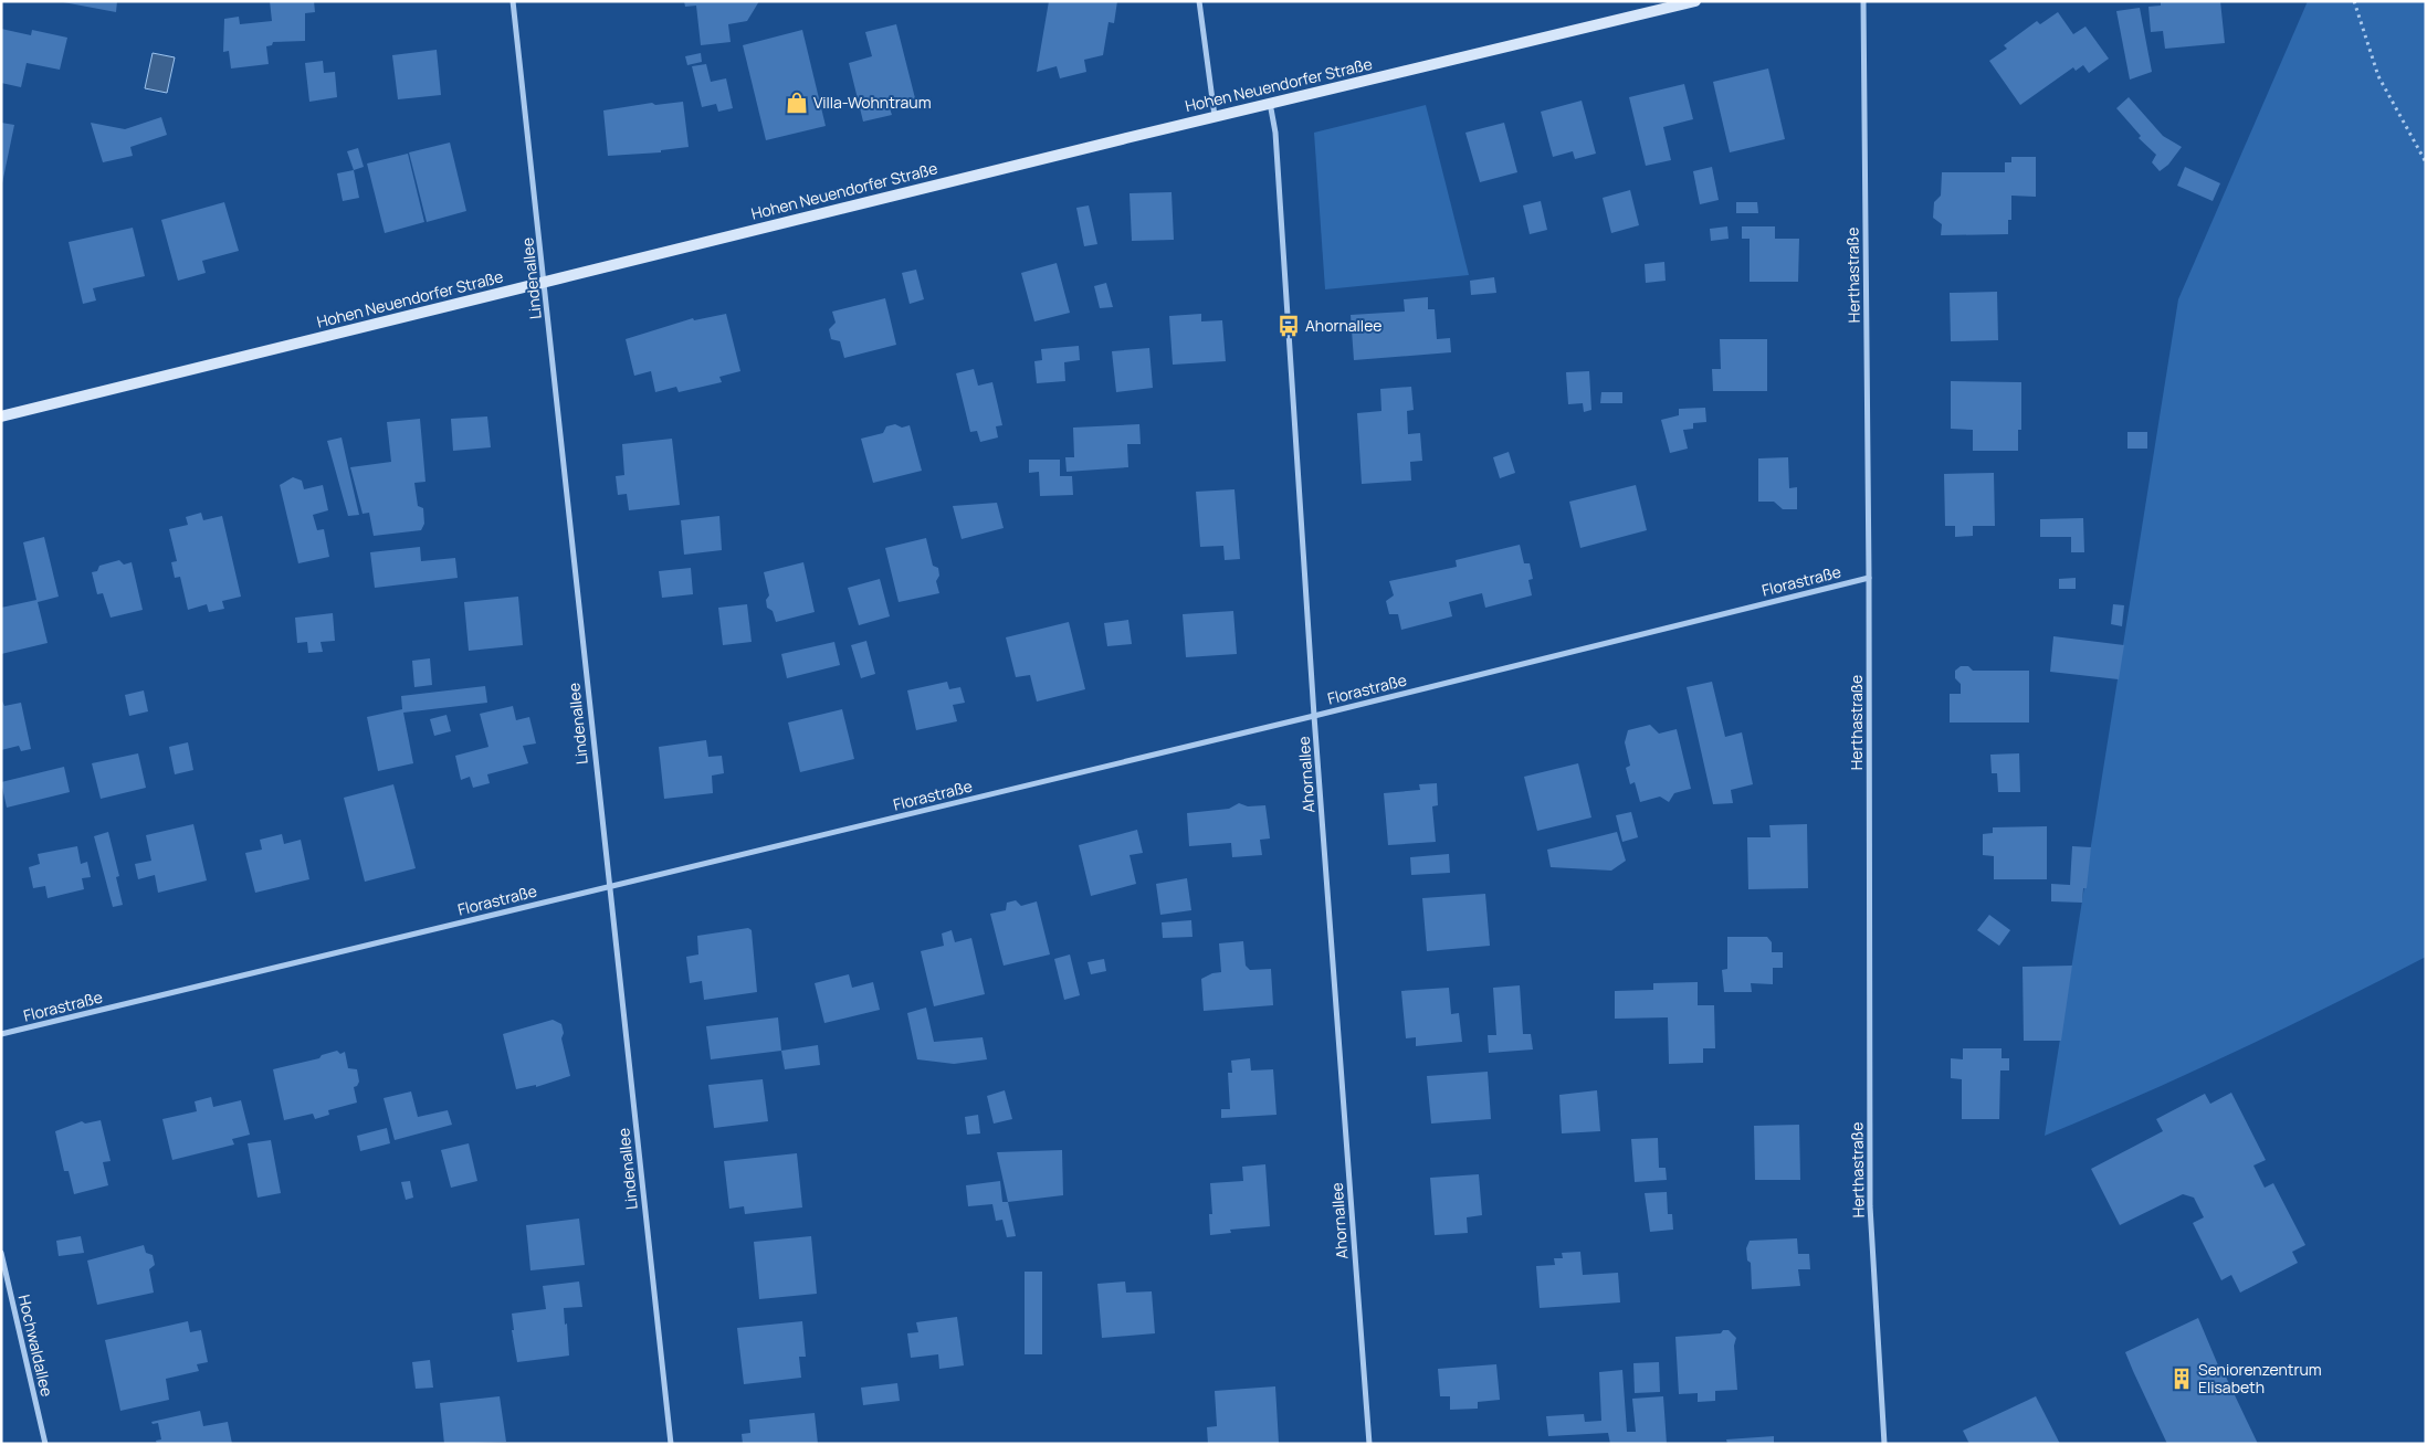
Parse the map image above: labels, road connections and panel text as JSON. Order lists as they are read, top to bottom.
{
  "streets": {
    "main road": ["Hohen Neuendorfer Straße"],
    "street": [
      "Herthastraße",
      "Lindenallee",
      "Florastraße",
      "Ahornallee",
      "Hochwaldallee"
    ]
  },
  "crossings": [
    ["Hohen Neuendorfer Straße", "Lindenallee"],
    ["Hohen Neuendorfer Straße", "Ahornallee"],
    ["Herthastraße", "Florastraße"],
    ["Lindenallee", "Florastraße"],
    ["Florastraße", "Ahornallee"]
  ],
  "places": {
    "shop": ["Villa-Wohntraum"],
    "bus stop": ["Ahornallee"],
    "building": ["Seniorenzentrum Elisabeth"]
  }
}
